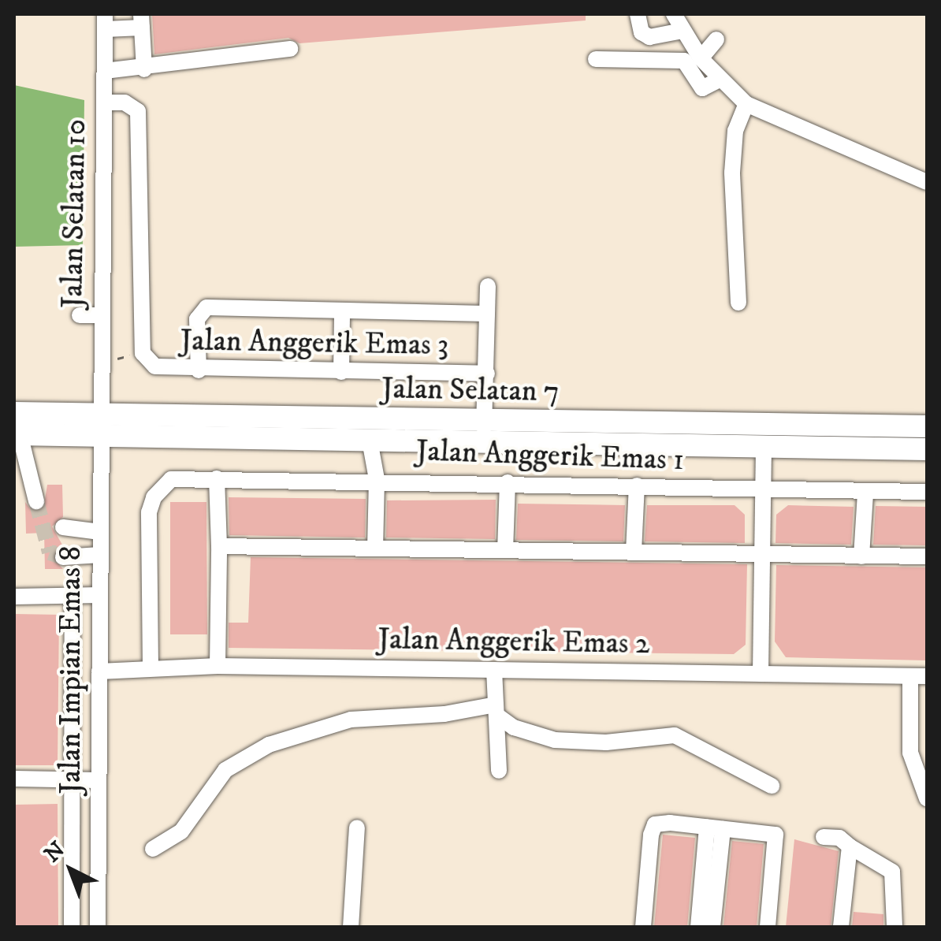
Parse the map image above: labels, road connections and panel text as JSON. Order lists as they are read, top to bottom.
{
  "streets": {
    "main road": ["Jalan Selatan 7"],
    "street": [
      "Jalan Selatan 10",
      "Jalan Anggerik Emas 3",
      "Jalan Anggerik Emas 1",
      "Jalan Anggerik Emas 2",
      "Jalan Impian Emas 8"
    ]
  },
  "crossings": [
    ["Jalan Selatan 10", "Jalan Anggerik Emas 3"],
    ["Jalan Selatan 10", "Jalan Selatan 7"],
    ["Jalan Selatan 10", "Jalan Impian Emas 8"],
    ["Jalan Selatan 7", "Jalan Impian Emas 8"],
    ["Jalan Anggerik Emas 1", "Jalan Anggerik Emas 2"],
    ["Jalan Anggerik Emas 2", "Jalan Impian Emas 8"]
  ],
  "north": "top left"
}
